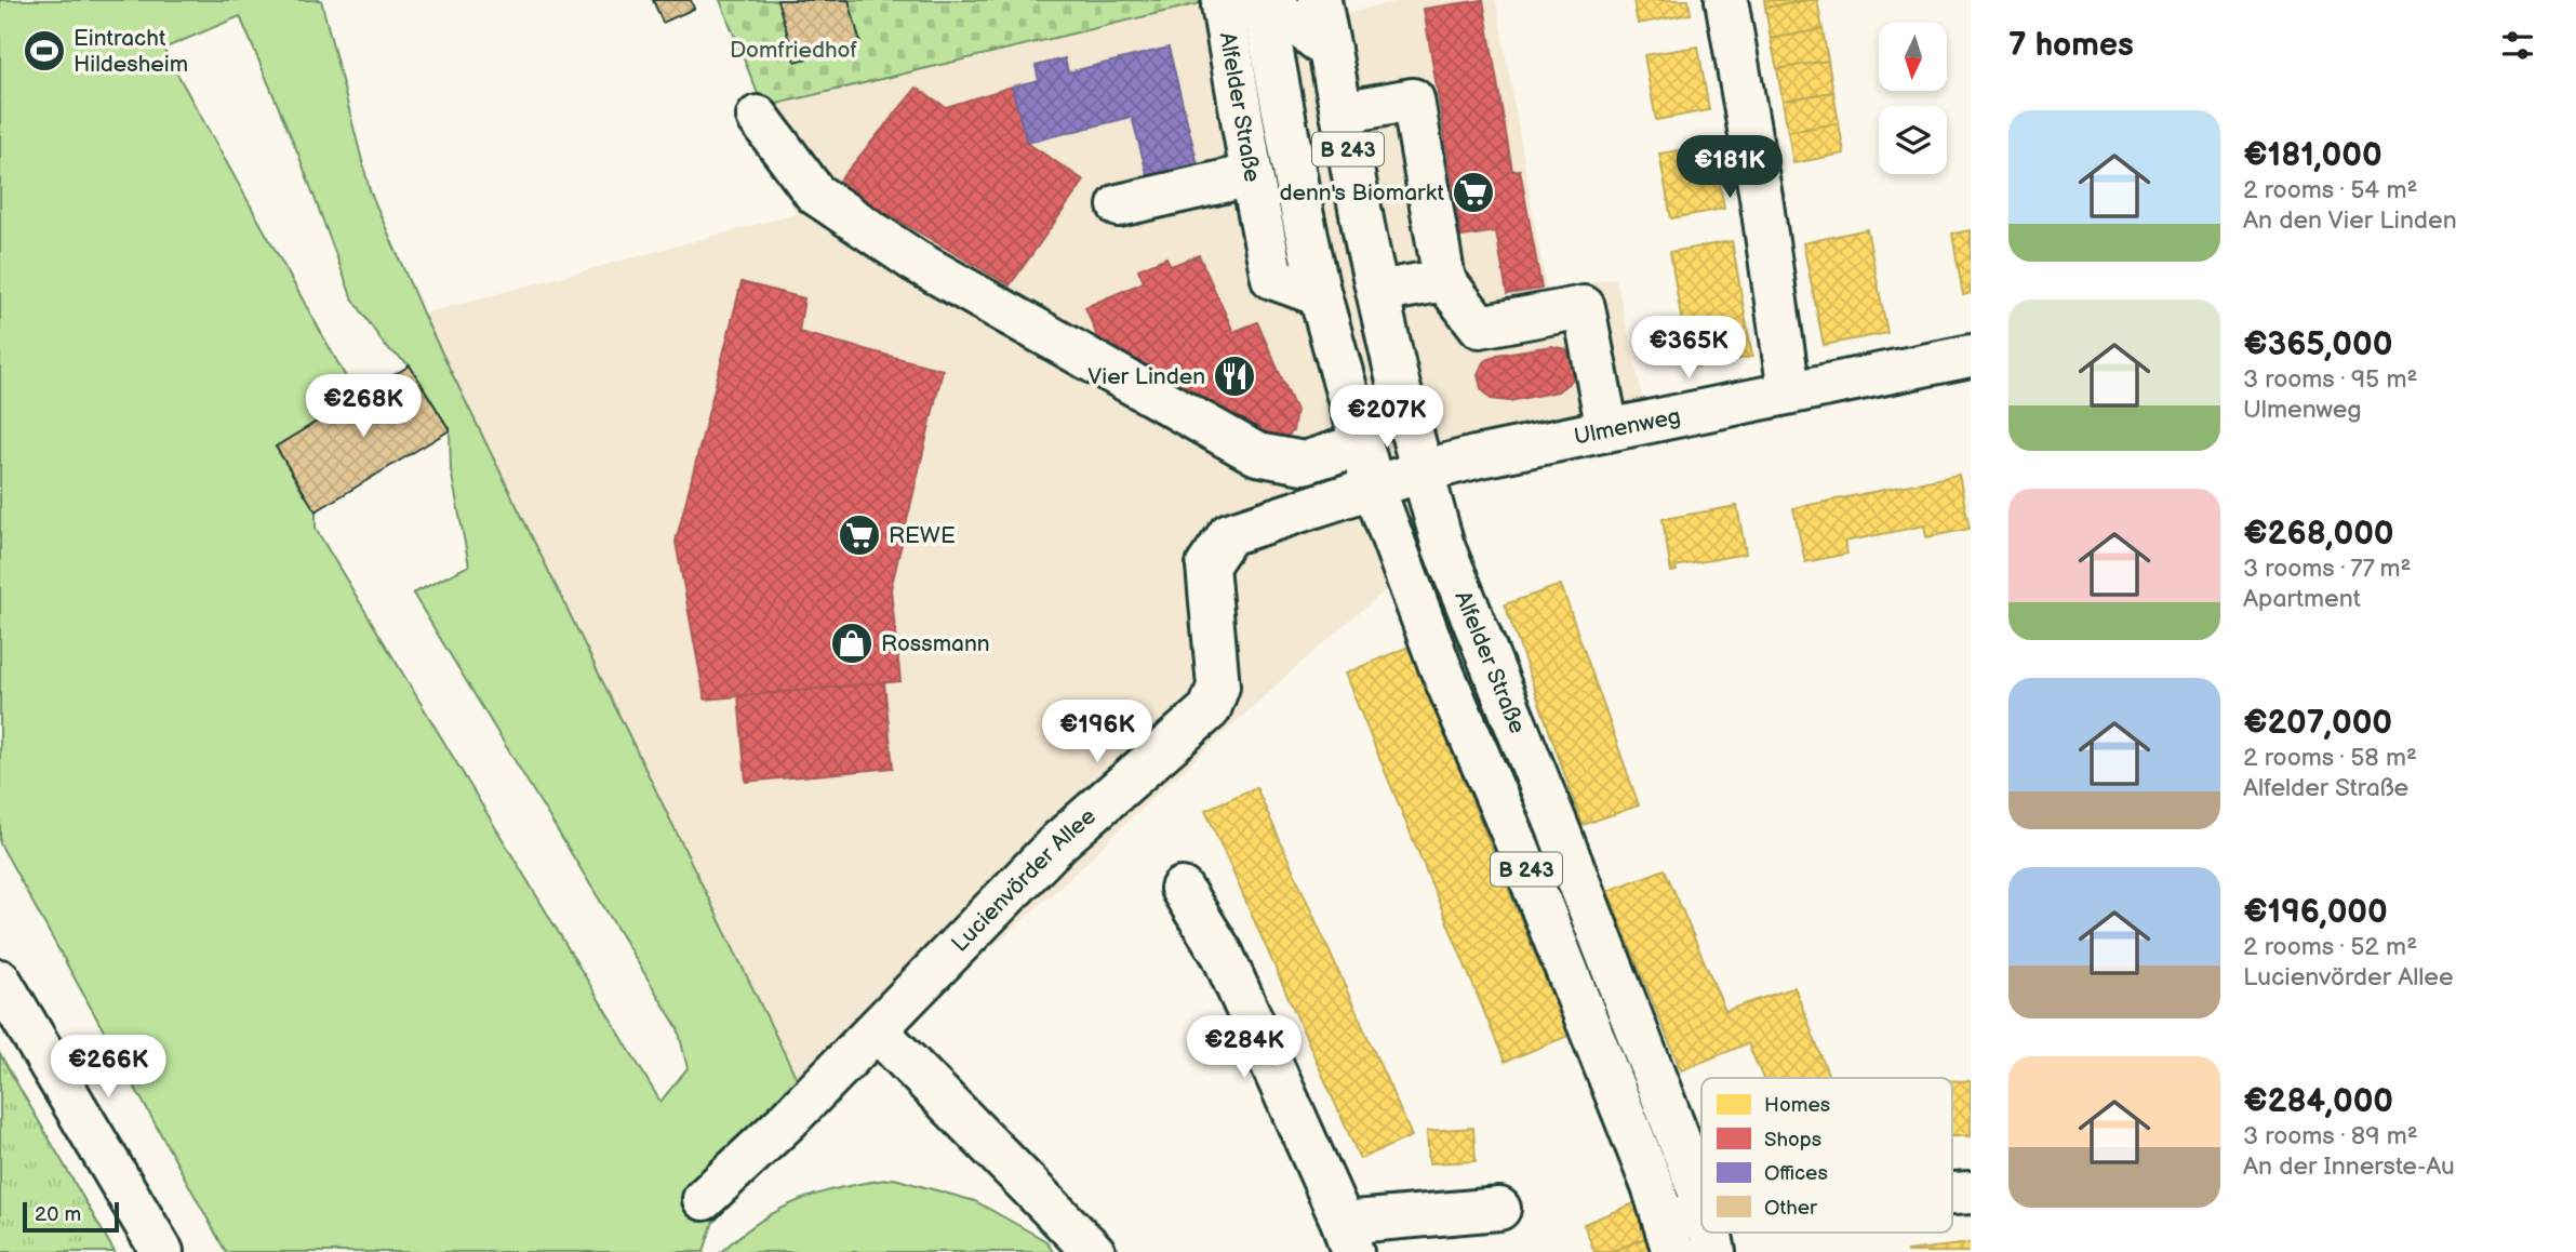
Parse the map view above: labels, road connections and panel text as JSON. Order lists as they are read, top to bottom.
{
  "streets": {
    "street": [
      "Alfelder Straße",
      "B 243",
      "Ulmenweg",
      "Lucienvörder Allee"
    ]
  },
  "crossings": [
    ["Alfelder Straße", "Ulmenweg"],
    ["Alfelder Straße", "Lucienvörder Allee"],
    ["Ulmenweg", "Lucienvörder Allee"]
  ],
  "parks": ["Domfriedhof"],
  "places": {
    "sports": ["Eintracht Hildesheim"],
    "supermarket": ["denn's Biomarkt", "REWE"],
    "restaurant": ["Vier Linden"],
    "shop": ["Rossmann"]
  },
  "legend": [
    "Homes",
    "Shops",
    "Offices",
    "Other"
  ],
  "scale_bar": "20 m",
  "north": "bottom",
  "page": {
    "heading": "7 homes",
    "list": [
      {
        "name": "€181,000",
        "note": "2 rooms · 54 m² · An den Vier Linden"
      },
      {
        "name": "€365,000",
        "note": "3 rooms · 95 m² · Ulmenweg"
      },
      {
        "name": "€268,000",
        "note": "3 rooms · 77 m² · Apartment"
      },
      {
        "name": "€207,000",
        "note": "2 rooms · 58 m² · Alfelder Straße"
      },
      {
        "name": "€196,000",
        "note": "2 rooms · 52 m² · Lucienvörder Allee"
      },
      {
        "name": "€284,000",
        "note": "3 rooms · 89 m² · An der Innerste-Au"
      }
    ],
    "price": [
      "€181K",
      "€365K",
      "€268K",
      "€207K",
      "€196K",
      "€284K",
      "€266K"
    ],
    "scale": "20 m"
  }
}
